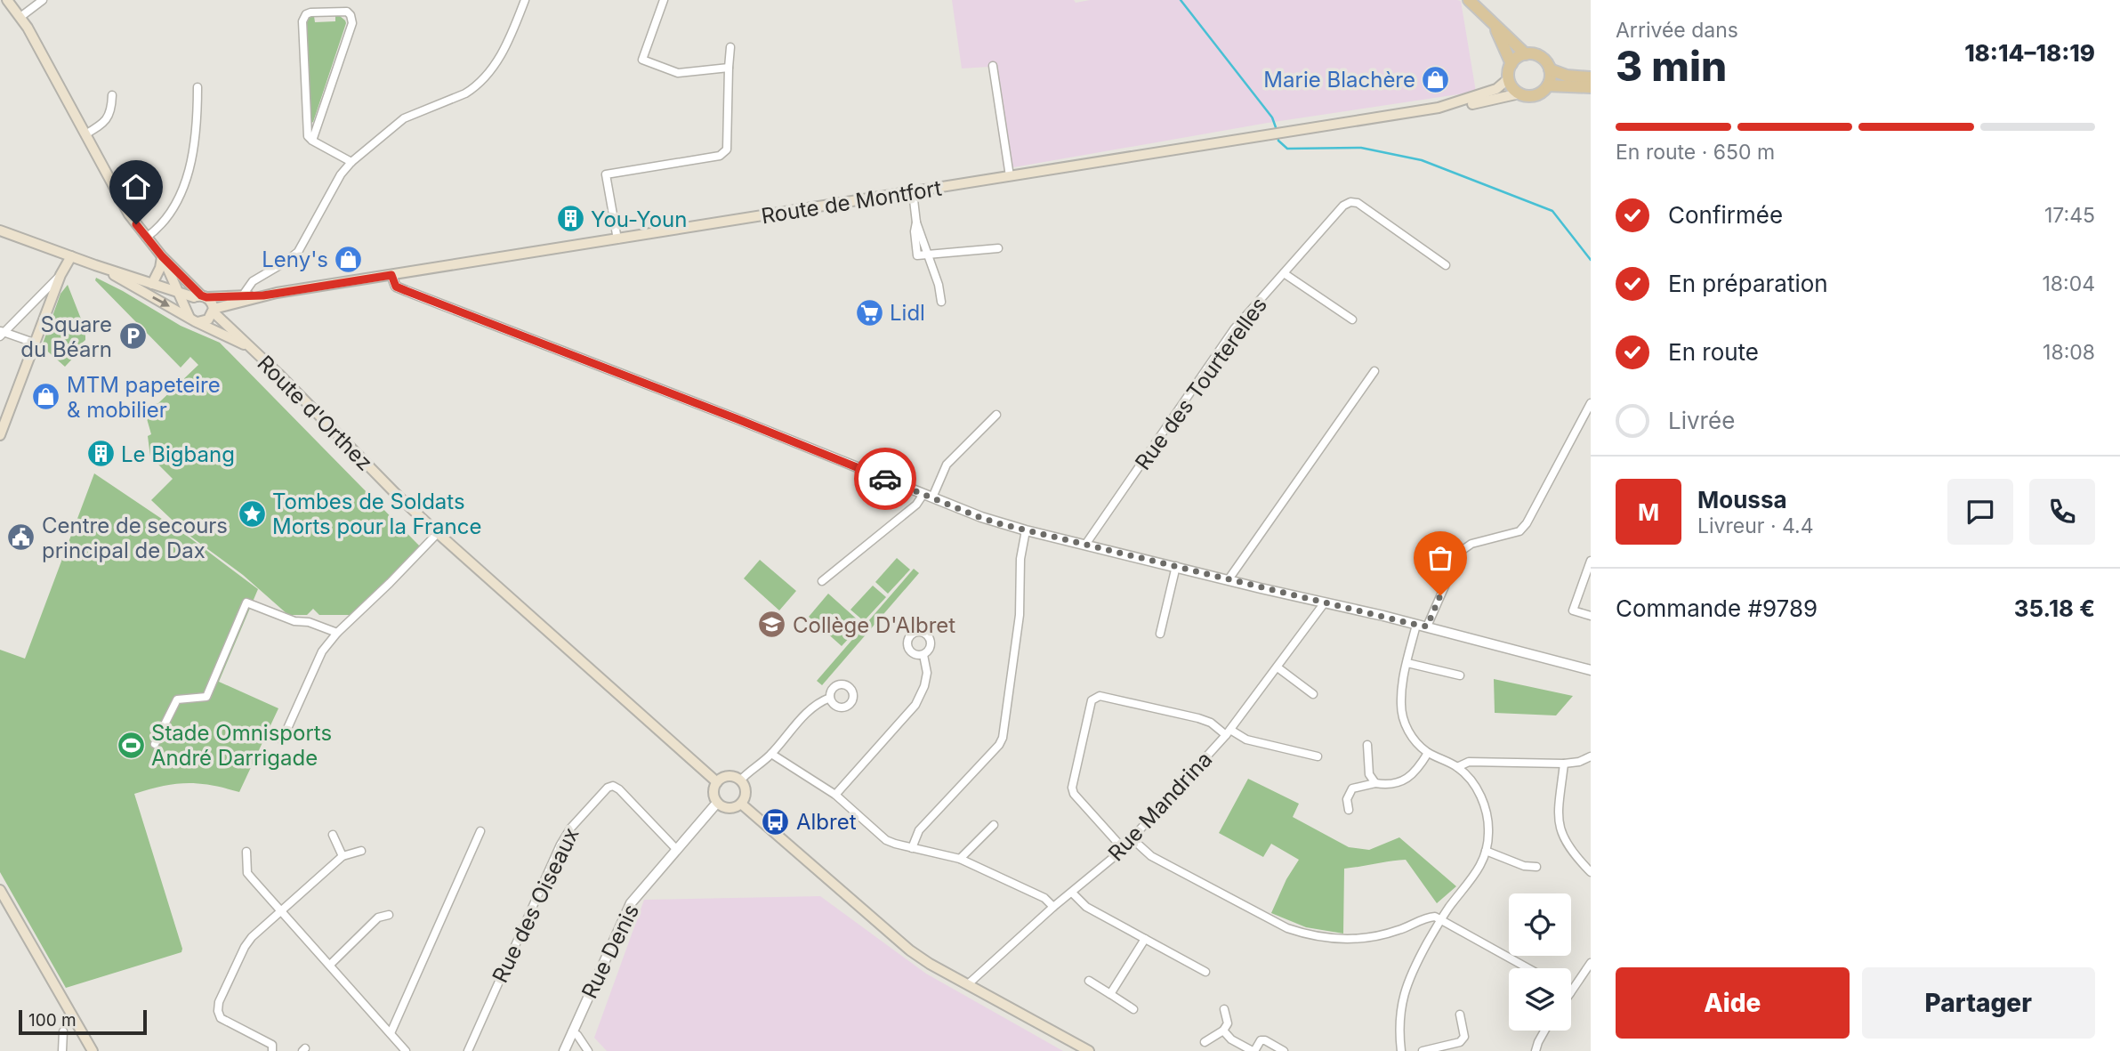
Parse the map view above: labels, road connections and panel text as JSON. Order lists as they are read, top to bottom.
{
  "streets": {
    "main road": ["Route de Montfort", "Route d'Orthez"],
    "street": [
      "Rue des Tourterelles",
      "Rue Mandrina",
      "Rue des Oiseaux",
      "Rue Denis"
    ]
  },
  "crossings": [
    ["Route de Montfort", "Route d'Orthez"],
    ["Route d'Orthez", "Rue Denis"],
    ["Rue des Oiseaux", "Rue Denis"]
  ],
  "places": {
    "shop": ["Marie Blachère", "Leny's", "MTM papeteire & mobilier"],
    "building": ["You-Youn", "Le Bigbang"],
    "supermarket": ["Lidl"],
    "parking": ["Square du Béarn"],
    "place": ["Tombes de Soldats Morts pour la France"],
    "public building": ["Centre de secours principal de Dax"],
    "school or university": ["Collège D'Albret"],
    "sports": ["Stade Omnisports André Darrigade"],
    "bus stop": ["Albret"]
  },
  "scale_bar": "100 m",
  "page": {
    "heading": ["3 min", "Arrivée dans", "18:14–18:19"],
    "panel": [
      "Moussa",
      "Livreur · 4.4",
      "Commande #9789",
      "35.18 €"
    ],
    "bar": "En route · 650 m",
    "list": [
      ["Confirmée", "17:45"],
      ["En préparation", "18:04"],
      ["En route", "18:08"],
      "Livrée"
    ],
    "round": "M",
    "buttons": ["Aide", "Partager"],
    "scale": "100 m"
  }
}
